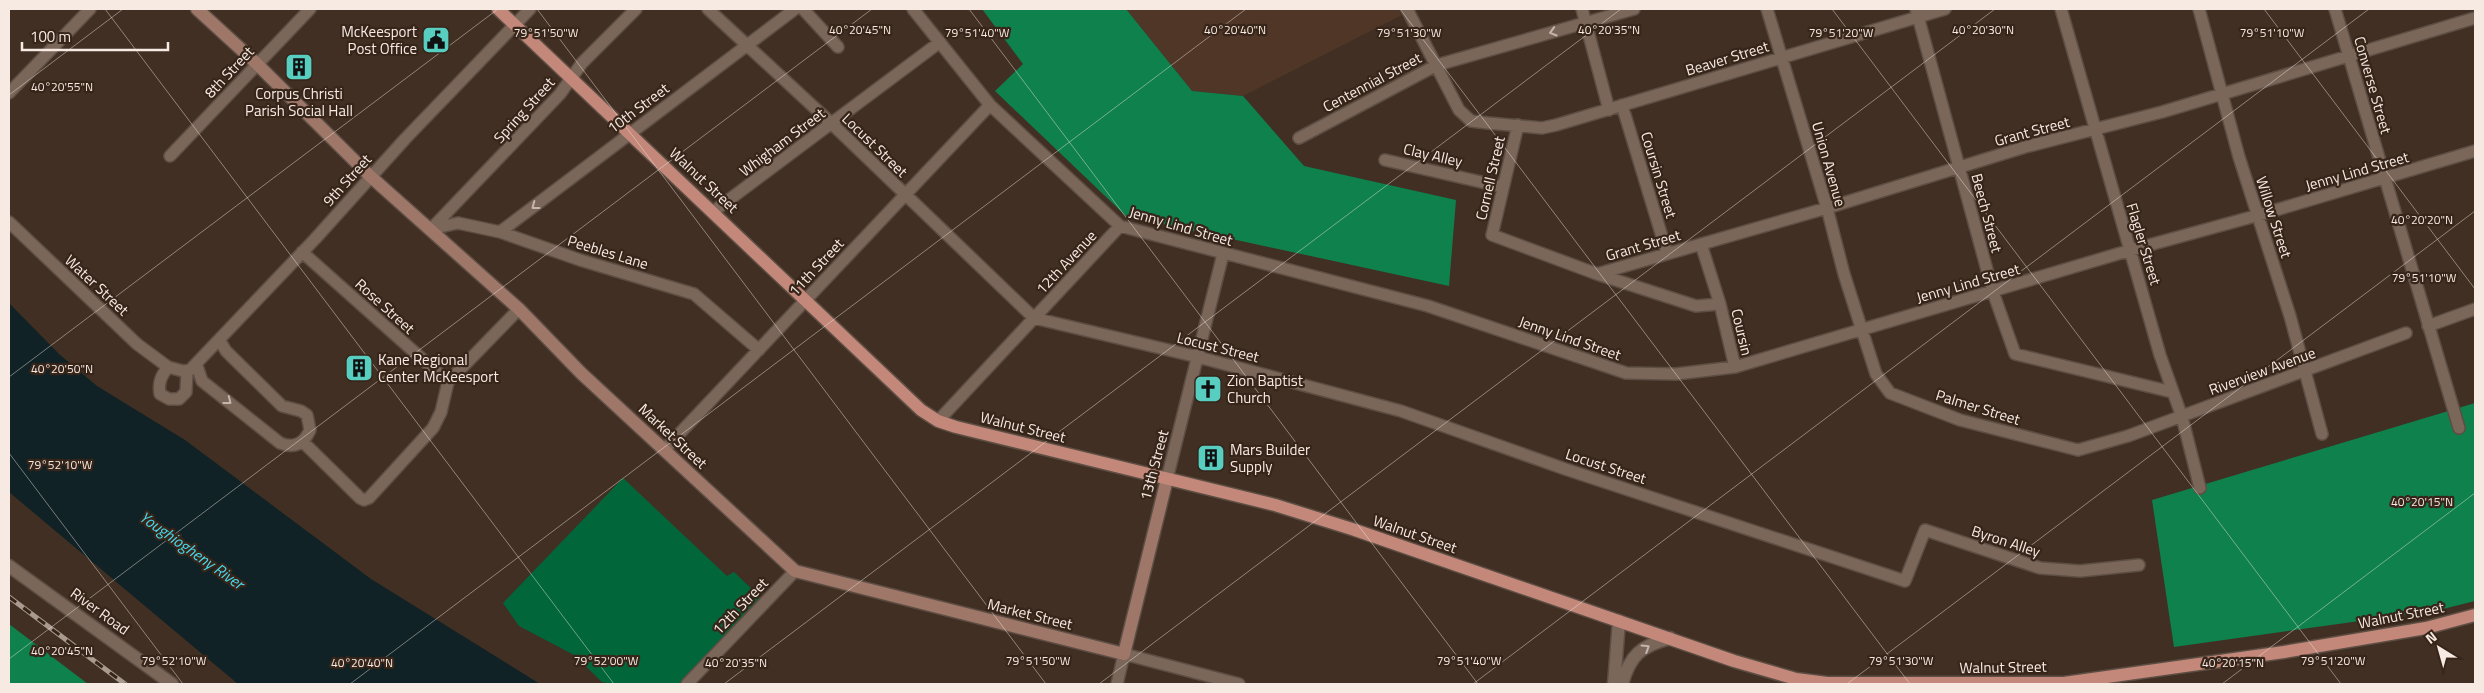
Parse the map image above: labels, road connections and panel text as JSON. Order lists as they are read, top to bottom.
{
  "streets": {
    "main road": ["Walnut Street", "Market Street", "13th Street"],
    "street": [
      "Beaver Street",
      "8th Street",
      "Centennial Street",
      "Converse Street",
      "10th Street",
      "Spring Street",
      "Grant Street",
      "Whigham Street",
      "Locust Street",
      "Clay Alley",
      "Union Avenue",
      "Jenny Lind Street",
      "Coursin Street",
      "Cornell Street",
      "9th Street",
      "Beech Street",
      "Willow Street",
      "Flagler Street",
      "Peebles Lane",
      "12th Avenue",
      "11th Street",
      "Water Street",
      "Rose Street",
      "Coursin",
      "Riverview Avenue",
      "Palmer Street",
      "Byron Alley",
      "12th Street",
      "River Road"
    ]
  },
  "crossings": [
    ["Beaver Street", "Union Avenue"],
    ["Beaver Street", "Coursin Street"],
    ["Beaver Street", "Cornell Street"],
    ["Beaver Street", "Beech Street"],
    ["8th Street", "Market Street"],
    ["Centennial Street", "Cornell Street"],
    ["Converse Street", "Grant Street"],
    ["Converse Street", "Jenny Lind Street"],
    ["10th Street", "Locust Street"],
    ["10th Street", "Walnut Street"],
    ["10th Street", "Peebles Lane"],
    ["Spring Street", "Walnut Street"],
    ["Spring Street", "Peebles Lane"],
    ["Spring Street", "Market Street"],
    ["Grant Street", "Union Avenue"],
    ["Grant Street", "Coursin Street"],
    ["Grant Street", "Cornell Street"],
    ["Grant Street", "Beech Street"],
    ["Grant Street", "Willow Street"],
    ["Grant Street", "Flagler Street"],
    ["Whigham Street", "Locust Street"],
    ["Whigham Street", "Jenny Lind Street"],
    ["Whigham Street", "Walnut Street"],
    ["Locust Street", "12th Avenue"],
    ["Locust Street", "11th Street"],
    ["Locust Street", "13th Street"],
    ["Locust Street", "Byron Alley"],
    ["Clay Alley", "Cornell Street"],
    ["Union Avenue", "Jenny Lind Street"],
    ["Union Avenue", "Palmer Street"],
    ["Jenny Lind Street", "Beech Street"],
    ["Jenny Lind Street", "Willow Street"],
    ["Jenny Lind Street", "Flagler Street"],
    ["Jenny Lind Street", "12th Avenue"],
    ["Jenny Lind Street", "11th Street"],
    ["Jenny Lind Street", "Coursin"],
    ["Jenny Lind Street", "Palmer Street"],
    ["Jenny Lind Street", "13th Street"],
    ["9th Street", "Walnut Street"],
    ["9th Street", "Water Street"],
    ["9th Street", "Rose Street"],
    ["9th Street", "Market Street"],
    ["Walnut Street", "11th Street"],
    ["Walnut Street", "13th Street"],
    ["Beech Street", "Flagler Street"],
    ["Willow Street", "Riverview Avenue"],
    ["Flagler Street", "Riverview Avenue"],
    ["Peebles Lane", "11th Street"],
    ["Peebles Lane", "Market Street"],
    ["11th Street", "Market Street"],
    ["Riverview Avenue", "Palmer Street"],
    ["Market Street", "13th Street"],
    ["Market Street", "12th Street"]
  ],
  "one_way": ["Centennial Street", "10th Street"],
  "water": ["Youghiogheny River"],
  "places": {
    "public building": ["McKeesport Post Office"],
    "building": ["Corpus Christi Parish Social Hall", "Kane Regional Center McKeesport", "Mars Builder Supply"],
    "church": ["Zion Baptist Church"]
  },
  "scale_bar": "100 m",
  "north": "top left",
  "coordinates": [
    "40°20'45\"N",
    "40°20'40\"N",
    "40°20'35\"N",
    "40°20'30\"N",
    "79°51'50\"W",
    "79°51'40\"W",
    "79°51'30\"W",
    "79°51'20\"W",
    "79°51'10\"W",
    "40°20'55\"N",
    "40°20'20\"N",
    "40°20'50\"N",
    "79°52'10\"W",
    "40°20'15\"N",
    "79°52'00\"W"
  ]
}
